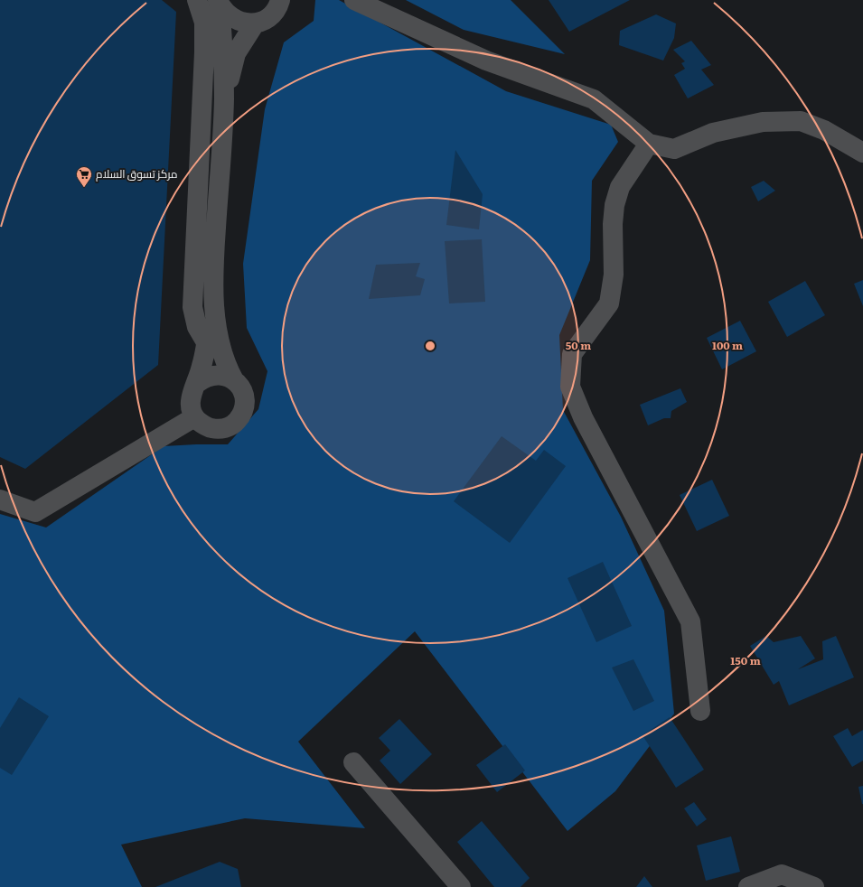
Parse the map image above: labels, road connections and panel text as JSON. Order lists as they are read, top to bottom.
{
  "places": {
    "supermarket": ["مركز تسوق السلام"]
  },
  "rings": ["50 m", "100 m", "150 m"]
}
